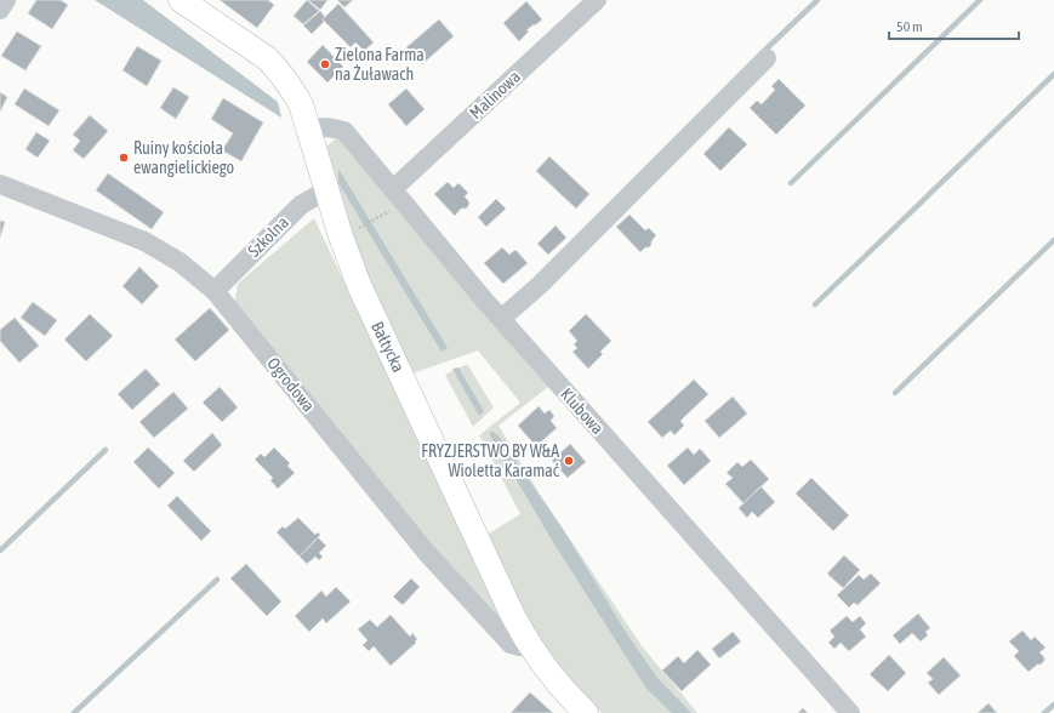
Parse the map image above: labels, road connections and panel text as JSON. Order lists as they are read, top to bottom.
{
  "streets": {
    "main road": ["Bałtycka"],
    "street": [
      "Malinowa",
      "Szkolna",
      "Ogrodowa",
      "Klubowa"
    ]
  },
  "crossings": [
    ["Malinowa", "Klubowa"],
    ["Szkolna", "Bałtycka"],
    ["Szkolna", "Ogrodowa"],
    ["Bałtycka", "Ogrodowa"],
    ["Bałtycka", "Klubowa"]
  ],
  "places": ["Zielona Farma na Żuławach", "Ruiny kościoła ewangielickiego", "FRYZJERSTWO BY W&A Wioletta Karamać"],
  "scale_bar": "50 m"
}
